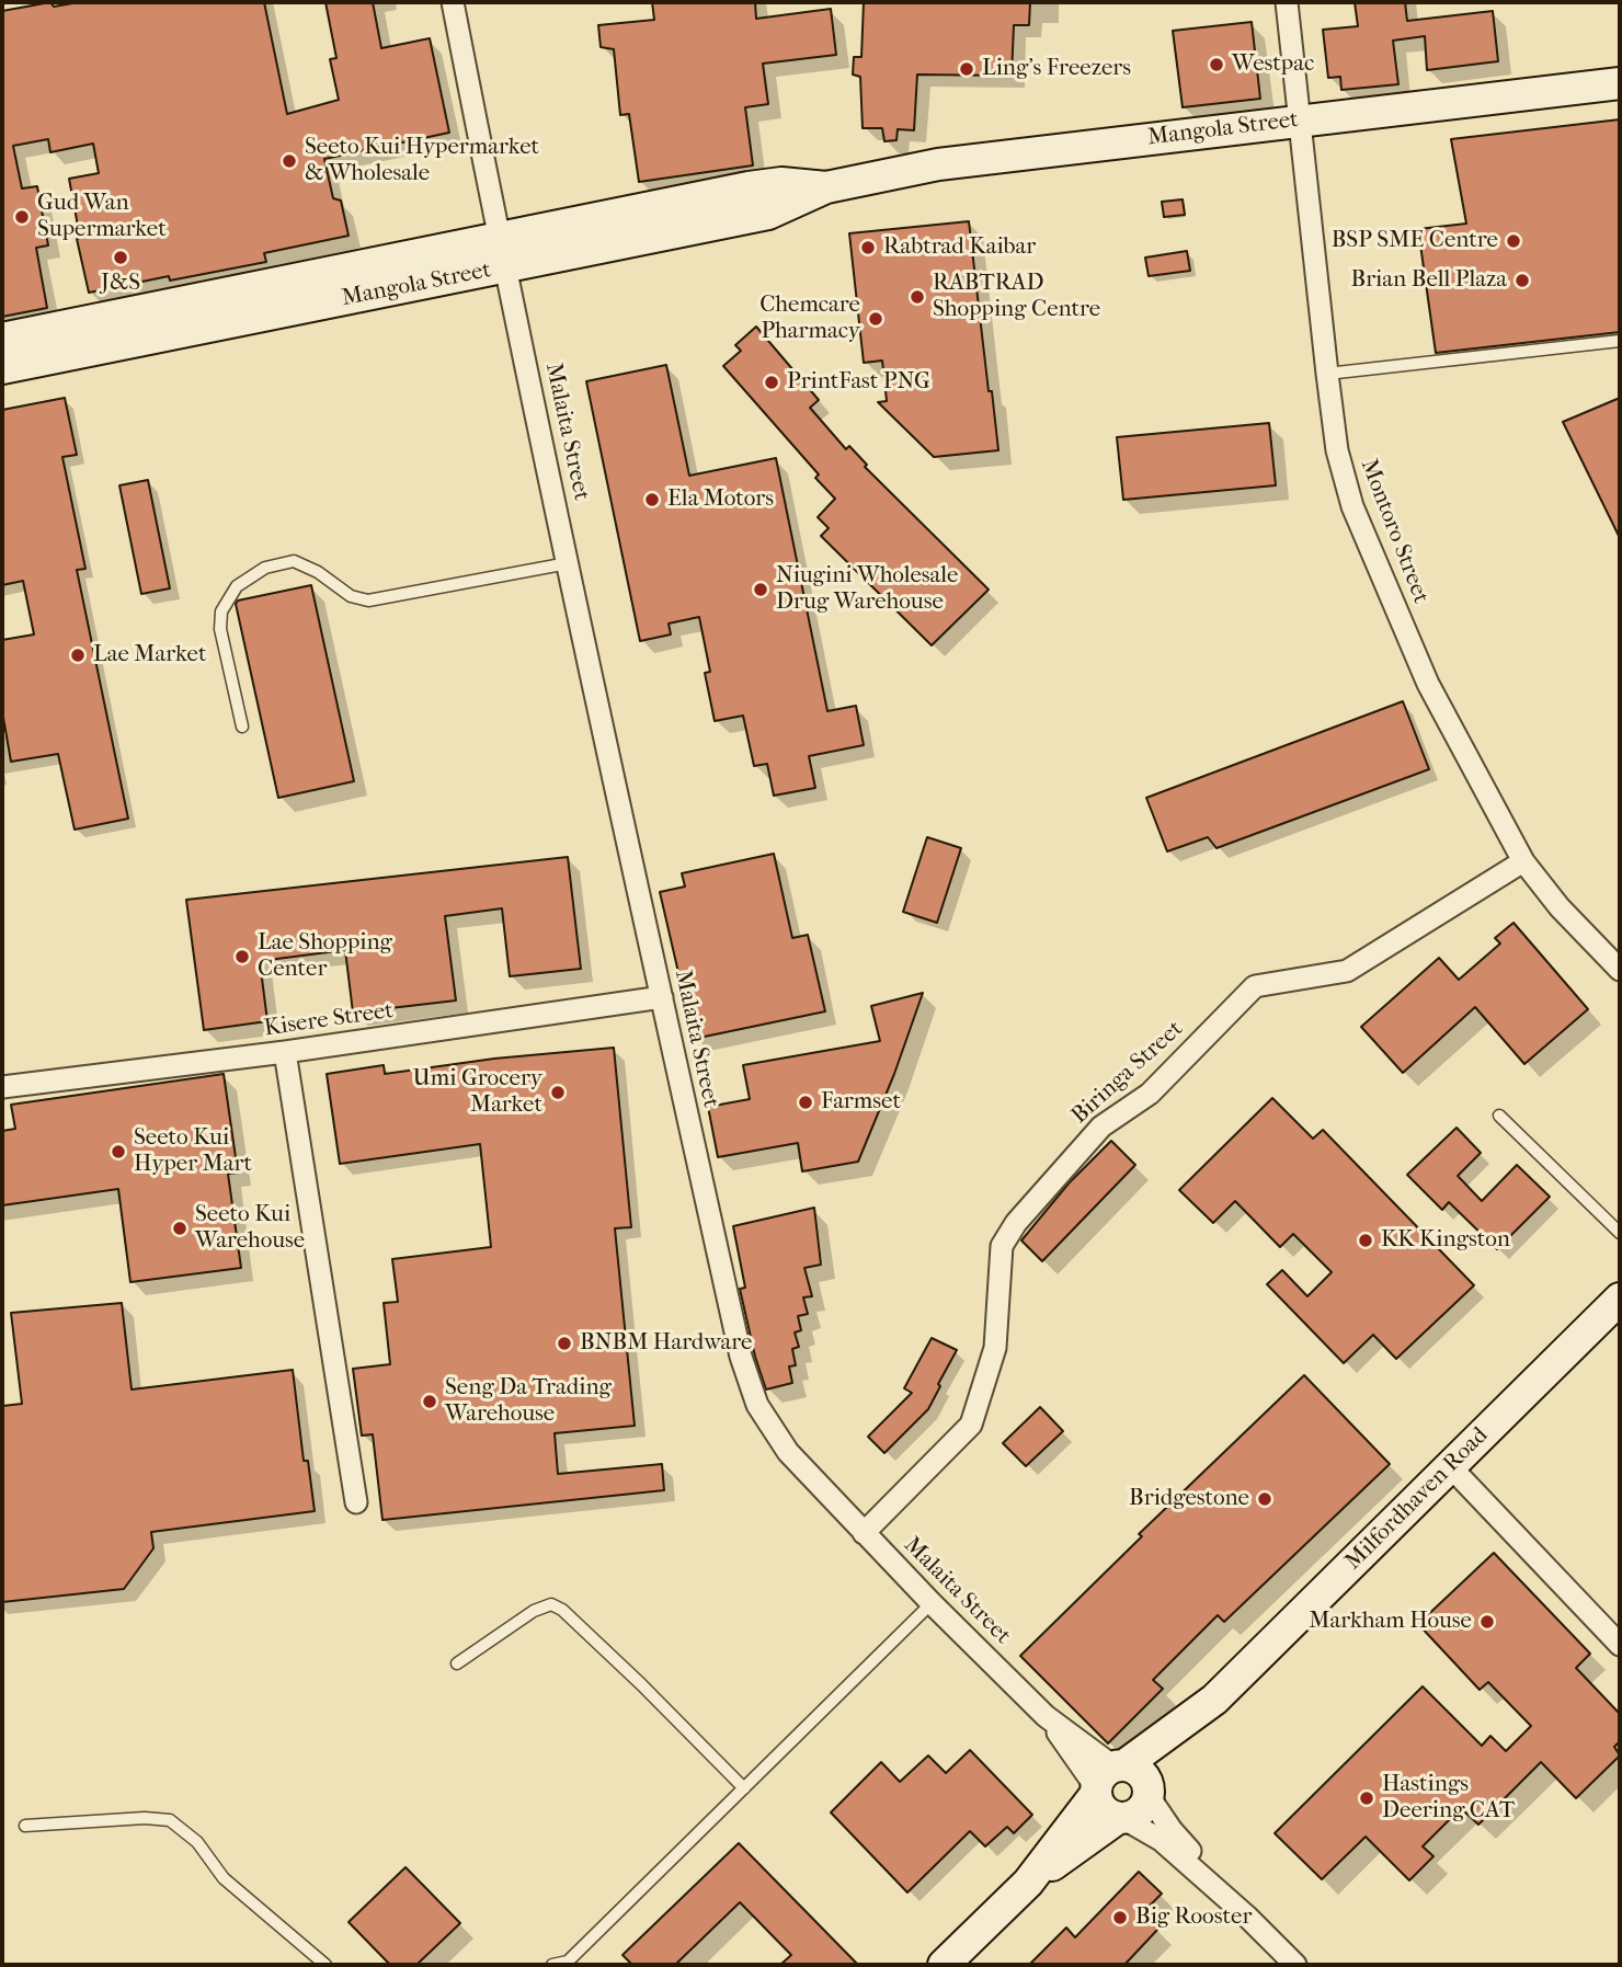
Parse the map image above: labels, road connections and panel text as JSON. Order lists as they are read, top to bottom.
{
  "streets": {
    "main road": ["Mangola Street", "Milfordhaven Road"],
    "street": [
      "Malaita Street",
      "Montoro Street",
      "Kisere Street",
      "Biringa Street"
    ]
  },
  "crossings": [
    ["Mangola Street", "Malaita Street"],
    ["Mangola Street", "Montoro Street"],
    ["Malaita Street", "Kisere Street"],
    ["Malaita Street", "Biringa Street"],
    ["Malaita Street", "Milfordhaven Road"],
    ["Montoro Street", "Biringa Street"]
  ],
  "places": [
    "Westpac",
    "Ling's Freezers",
    "Seeto Kui Hypermarket & Wholesale",
    "Gud Wan Supermarket",
    "BSP SME Centre",
    "Rabtrad Kaibar",
    "J&S",
    "Brian Bell Plaza",
    "RABTRAD Shopping Centre",
    "Chemcare Pharmacy",
    "PrintFast PNG",
    "Ela Motors",
    "Niugini Wholesale Drug Warehouse",
    "Lae Market",
    "Lae Shopping Center",
    "Umi Grocery Market",
    "Farmset",
    "Seeto Kui Hyper Mart",
    "Seeto Kui Warehouse",
    "KK Kingston",
    "BNBM Hardware",
    "Seng Da Trading Warehouse",
    "Bridgestone",
    "Markham House",
    "Hastings Deering CAT",
    "Big Rooster"
  ]
}
